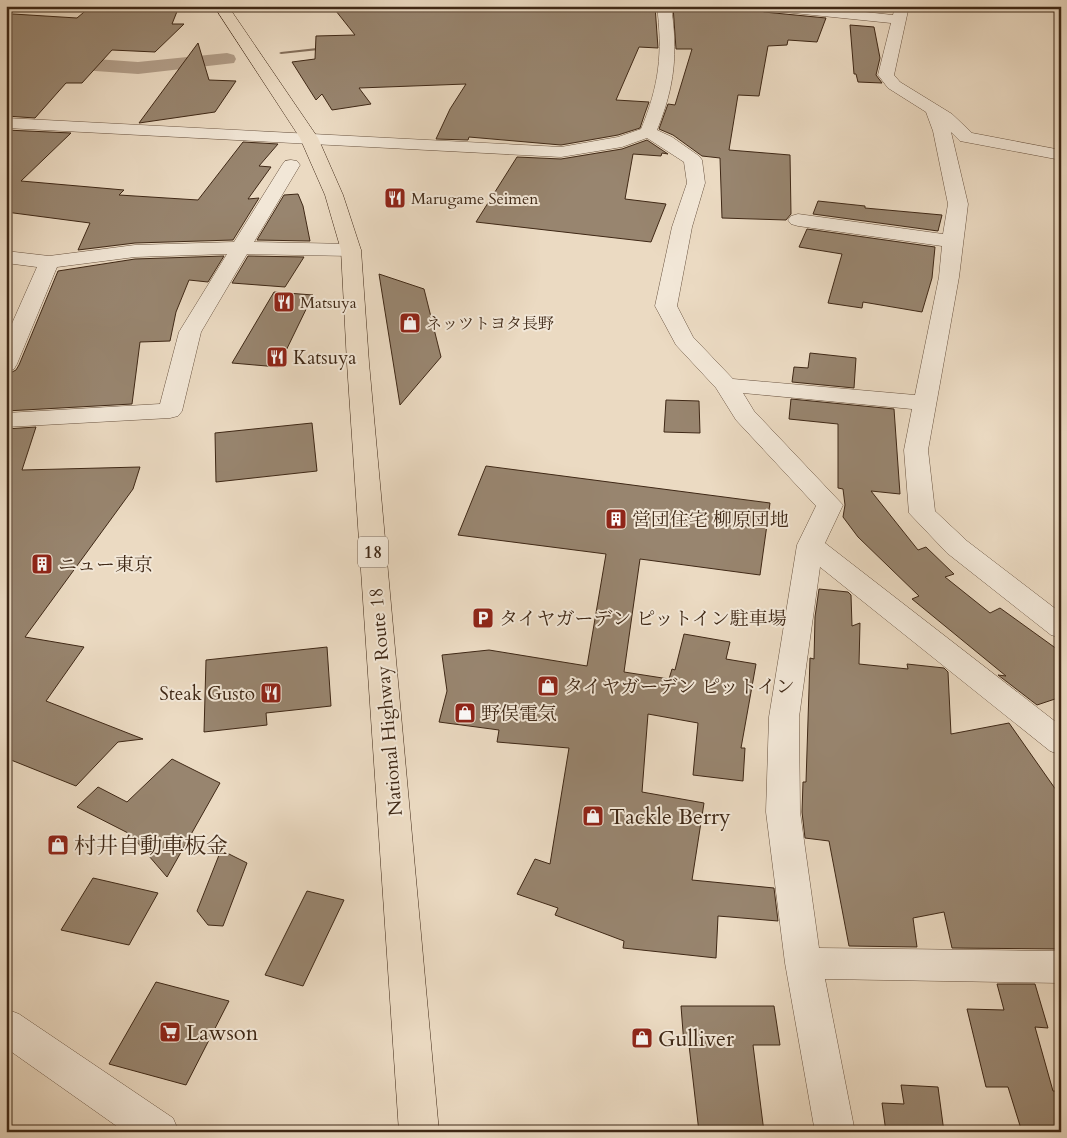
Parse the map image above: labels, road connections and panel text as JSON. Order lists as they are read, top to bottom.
{
  "streets": {
    "main road": ["18", "National Highway Route 18"]
  },
  "places": {
    "restaurant": [
      "Marugame Seimen",
      "Matsuya",
      "Katsuya",
      "Steak Gusto"
    ],
    "shop": [
      "ネッツトヨタ長野",
      "タイヤガーデン ピットイン",
      "野俣電気",
      "Tackle Berry",
      "村井自動車板金",
      "Gulliver"
    ],
    "building": ["営団住宅 柳原団地", "ニュー東京"],
    "parking": ["タイヤガーデン ピットイン駐車場"],
    "supermarket": ["Lawson"]
  }
}
